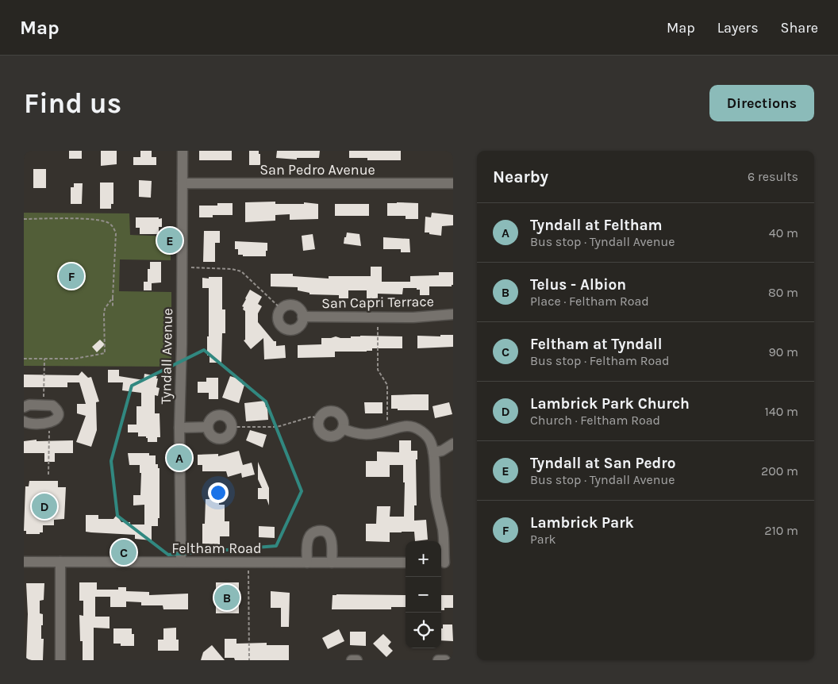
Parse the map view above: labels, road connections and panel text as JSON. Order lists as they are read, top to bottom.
{
  "streets": {
    "street": [
      "San Pedro Avenue",
      "San Capri Terrace",
      "Tyndall Avenue",
      "Feltham Road"
    ]
  },
  "crossings": [
    ["San Pedro Avenue", "Tyndall Avenue"],
    ["Tyndall Avenue", "Feltham Road"]
  ],
  "page": {
    "header": "Map",
    "nav": ["Map", "Layers", "Share"],
    "buttons": "Directions",
    "title": "Find us",
    "heading": ["Nearby", "6 results"],
    "list": [
      {
        "mark": "A",
        "name": "Tyndall at Feltham",
        "note": "Bus stop · Tyndall Avenue",
        "value": "40 m"
      },
      {
        "mark": "B",
        "name": "Telus - Albion",
        "note": "Place · Feltham Road",
        "value": "80 m"
      },
      {
        "mark": "C",
        "name": "Feltham at Tyndall",
        "note": "Bus stop · Feltham Road",
        "value": "90 m"
      },
      {
        "mark": "D",
        "name": "Lambrick Park Church",
        "note": "Church · Feltham Road",
        "value": "140 m"
      },
      {
        "mark": "E",
        "name": "Tyndall at San Pedro",
        "note": "Bus stop · Tyndall Avenue",
        "value": "200 m"
      },
      {
        "mark": "F",
        "name": "Lambrick Park",
        "note": "Park",
        "value": "210 m"
      }
    ],
    "pins": [
      "E",
      "F",
      "A",
      "D",
      "C",
      "B"
    ],
    "map_buttons": ["+", "−"]
  }
}
